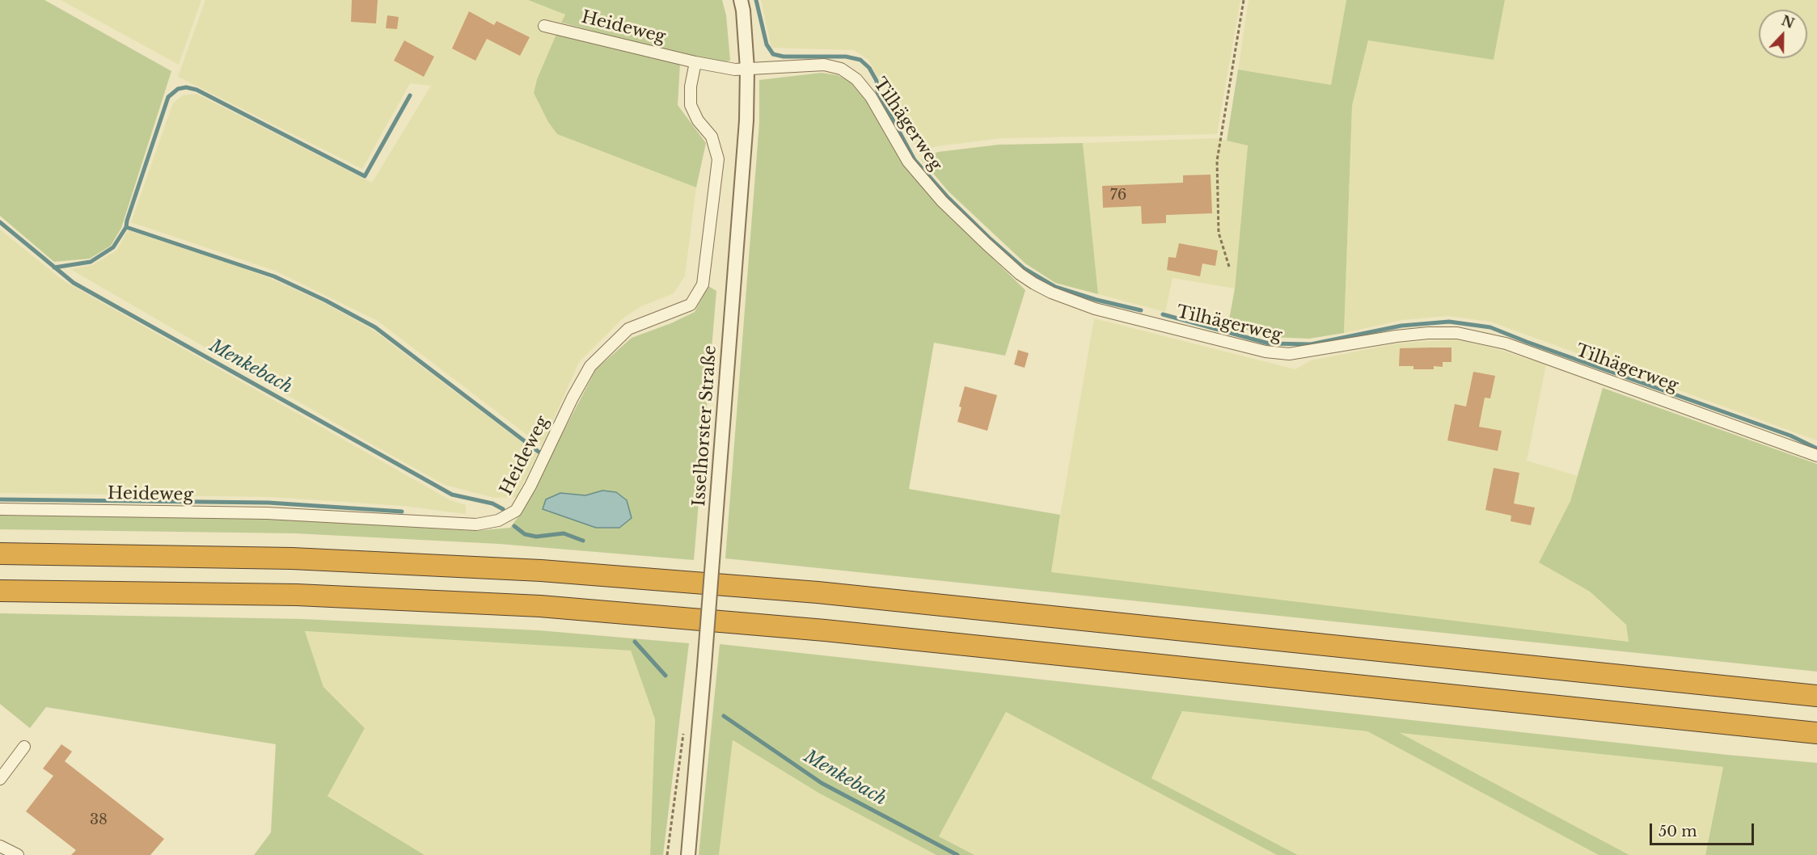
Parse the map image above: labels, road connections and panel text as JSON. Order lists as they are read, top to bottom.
{
  "streets": {
    "street": ["Heideweg", "Tilhägerweg", "Isselhorster Straße"]
  },
  "crossings": [
    ["Heideweg", "Tilhägerweg"],
    ["Heideweg", "Isselhorster Straße"],
    ["Tilhägerweg", "Isselhorster Straße"]
  ],
  "water": ["Menkebach"],
  "house_numbers": ["76", "38"],
  "scale_bar": "50 m",
  "north": "top"
}
